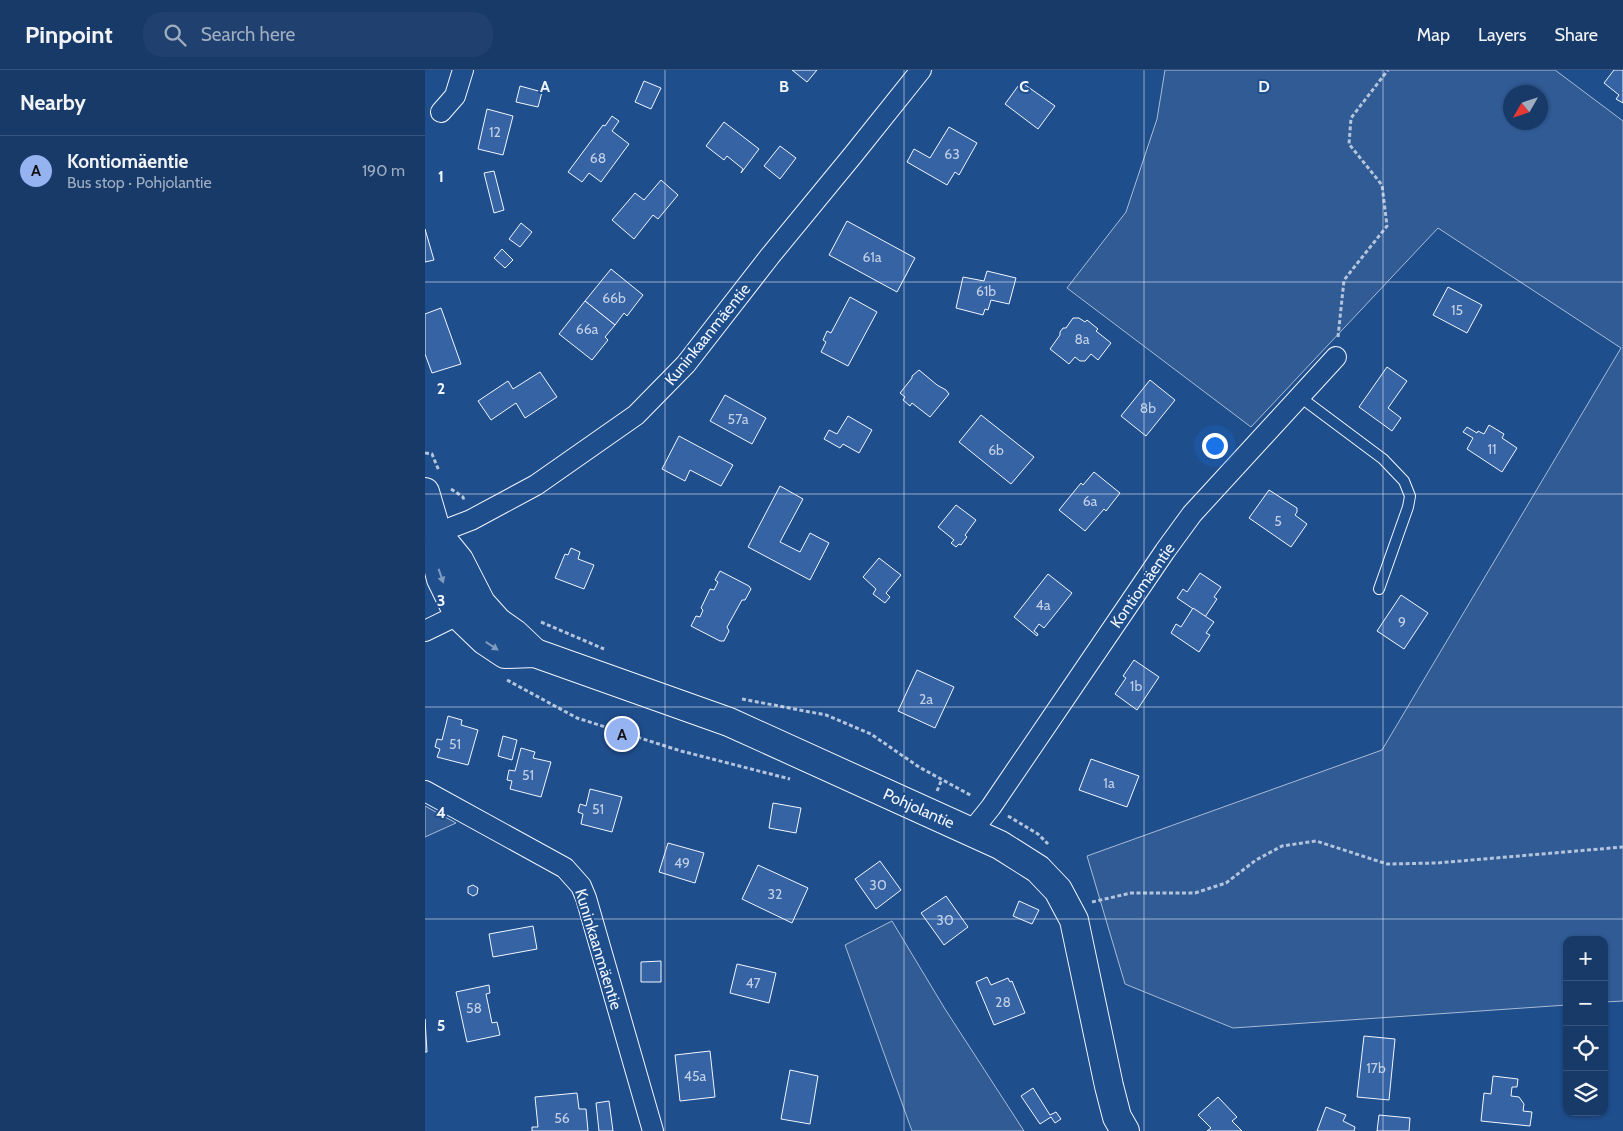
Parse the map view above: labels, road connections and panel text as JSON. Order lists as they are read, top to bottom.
{
  "streets": {
    "street": ["Kuninkaanmäentie", "Kontiomäentie", "Pohjolantie"]
  },
  "crossings": [
    ["Kuninkaanmäentie", "Pohjolantie"],
    ["Kontiomäentie", "Pohjolantie"]
  ],
  "house_numbers": [
    "12",
    "63",
    "68",
    "61a",
    "61b",
    "66b",
    "15",
    "66a",
    "8a",
    "8b",
    "57a",
    "11",
    "6b",
    "6a",
    "5",
    "4a",
    "9",
    "1b",
    "2a",
    "51",
    "51",
    "1a",
    "51",
    "49",
    "30",
    "32",
    "30",
    "47",
    "28",
    "58",
    "17b",
    "45a",
    "56"
  ],
  "north": "bottom left",
  "page": {
    "header": "Pinpoint",
    "search": "Search here",
    "nav": ["Map", "Layers", "Share"],
    "heading": "Nearby",
    "list": [
      {
        "mark": "A",
        "name": "Kontiomäentie",
        "note": "Bus stop · Pohjolantie",
        "value": "190 m"
      }
    ],
    "pins": "A",
    "map_buttons": ["+", "−"]
  },
  "grid": {
    "columns": [
      "A",
      "B",
      "C",
      "D"
    ],
    "rows": [
      "1",
      "2",
      "3",
      "4",
      "5"
    ]
  }
}
